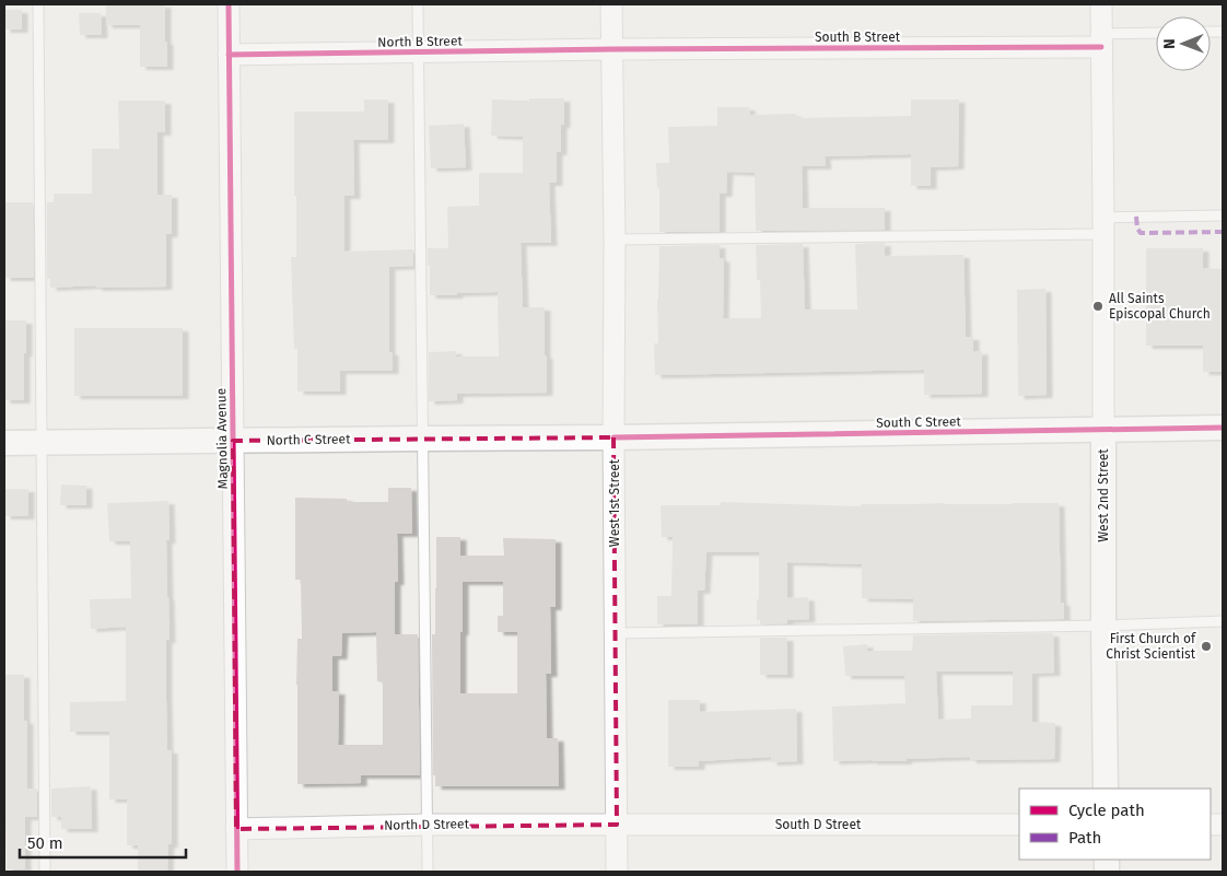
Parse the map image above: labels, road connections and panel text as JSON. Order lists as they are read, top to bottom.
{
  "streets": {
    "street": [
      "South B Street",
      "North B Street",
      "South C Street",
      "Magnolia Avenue",
      "North C Street",
      "West 2nd Street",
      "West 1st Street",
      "North D Street",
      "South D Street"
    ]
  },
  "crossings": [
    ["South B Street", "North B Street"],
    ["South B Street", "West 2nd Street"],
    ["South B Street", "West 1st Street"],
    ["North B Street", "Magnolia Avenue"],
    ["North B Street", "West 1st Street"],
    ["South C Street", "North C Street"],
    ["South C Street", "West 2nd Street"],
    ["South C Street", "West 1st Street"],
    ["Magnolia Avenue", "North C Street"],
    ["Magnolia Avenue", "North D Street"],
    ["North C Street", "West 1st Street"],
    ["West 1st Street", "North D Street"],
    ["West 1st Street", "South D Street"],
    ["North D Street", "South D Street"]
  ],
  "places": ["All Saints Episcopal Church", "First Church of Christ Scientist"],
  "legend": ["Cycle path", "Path"],
  "scale_bar": "50 m",
  "north": "left"
}
